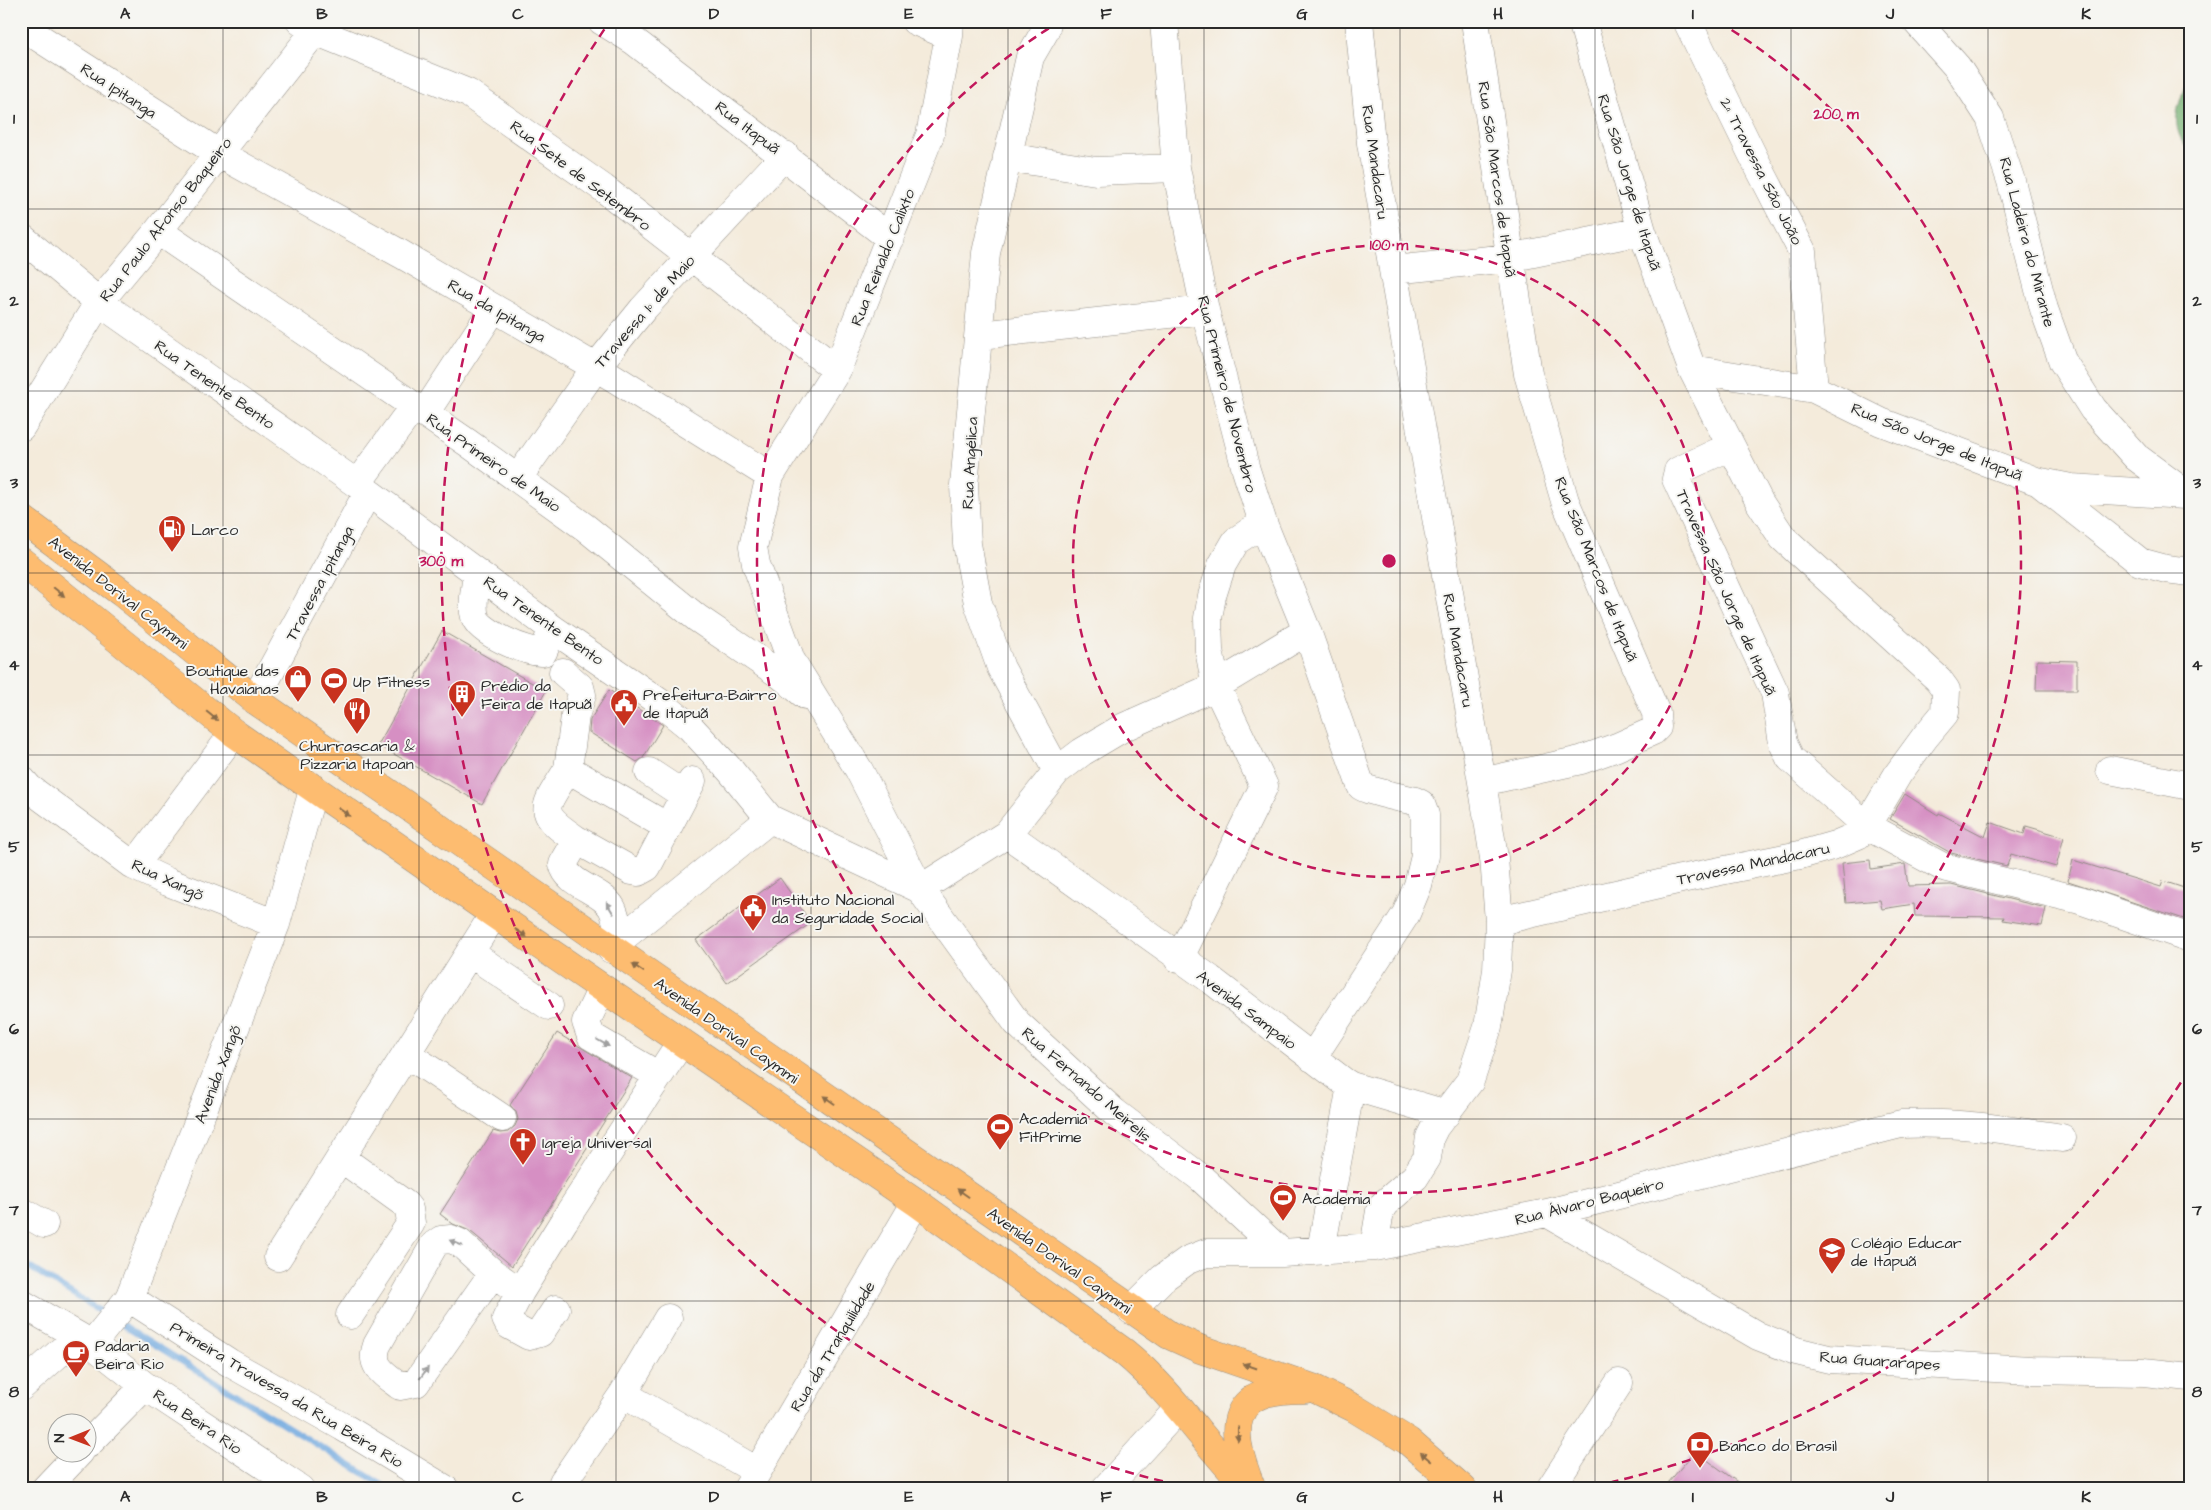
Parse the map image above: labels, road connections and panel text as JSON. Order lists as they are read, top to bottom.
{
  "streets": {
    "main road": ["Avenida Dorival Caymmi"],
    "street": [
      "Rua Ipitanga",
      "Rua Itapuã",
      "Rua Mandacaru",
      "2ª Travessa São João",
      "Rua Sete de Setembro",
      "Rua São Marcos de Itapuã",
      "Rua São Jorge de Itapuã",
      "Rua Paulo Afonso Baqueiro",
      "Rua Ladeira do Mirante",
      "Rua Reinaldo Calixto",
      "Rua da Ipitanga",
      "Travessa 1º de Maio",
      "Rua Tenente Bento",
      "Rua Primeiro de Novembro",
      "Rua Primeiro de Maio",
      "Rua Angélica",
      "Travessa Ipitanga",
      "Travessa São Jorge de Itapuã",
      "Travessa Mandacaru",
      "Rua Xangõ",
      "Avenida Sampaio",
      "Avenida Xangõ",
      "Rua Fernando Meirelis",
      "Rua Álvaro Baqueiro",
      "Rua da Tranquilidade",
      "Rua Guararapes",
      "Primeira Travessa da Rua Beira Rio",
      "Rua Beira Rio"
    ]
  },
  "crossings": [
    ["Rua Ipitanga", "Rua Paulo Afonso Baqueiro"],
    ["Rua Ipitanga", "Rua da Ipitanga"],
    ["Rua Itapuã", "Rua Reinaldo Calixto"],
    ["Rua Itapuã", "Travessa 1º de Maio"],
    ["Rua Mandacaru", "Rua São Marcos de Itapuã"],
    ["Rua Mandacaru", "Travessa Mandacaru"],
    ["Rua Mandacaru", "Avenida Sampaio"],
    ["Rua Mandacaru", "Rua Álvaro Baqueiro"],
    ["2ª Travessa São João", "Rua São Jorge de Itapuã"],
    ["Rua Sete de Setembro", "Rua Paulo Afonso Baqueiro"],
    ["Rua Sete de Setembro", "Rua Reinaldo Calixto"],
    ["Rua Sete de Setembro", "Travessa 1º de Maio"],
    ["Rua São Jorge de Itapuã", "Rua Ladeira do Mirante"],
    ["Rua São Jorge de Itapuã", "Travessa São Jorge de Itapuã"],
    ["Rua São Jorge de Itapuã", "Travessa Mandacaru"],
    ["Rua Paulo Afonso Baqueiro", "Rua da Ipitanga"],
    ["Rua Paulo Afonso Baqueiro", "Rua Tenente Bento"],
    ["Rua Paulo Afonso Baqueiro", "Rua Primeiro de Maio"],
    ["Rua Reinaldo Calixto", "Rua da Ipitanga"],
    ["Rua Reinaldo Calixto", "Rua Primeiro de Maio"],
    ["Rua Reinaldo Calixto", "Rua Fernando Meirelis"],
    ["Rua da Ipitanga", "Travessa 1º de Maio"],
    ["Rua da Ipitanga", "Travessa Ipitanga"],
    ["Travessa 1º de Maio", "Rua Primeiro de Maio"],
    ["Rua Tenente Bento", "Travessa Ipitanga"],
    ["Rua Tenente Bento", "Rua Fernando Meirelis"],
    ["Rua Primeiro de Novembro", "Avenida Sampaio"],
    ["Rua Primeiro de Maio", "Travessa Ipitanga"],
    ["Rua Primeiro de Maio", "Rua Fernando Meirelis"],
    ["Travessa Ipitanga", "Avenida Dorival Caymmi"],
    ["Avenida Dorival Caymmi", "Rua Álvaro Baqueiro"],
    ["Travessa São Jorge de Itapuã", "Travessa Mandacaru"],
    ["Rua Xangõ", "Avenida Xangõ"],
    ["Avenida Xangõ", "Primeira Travessa da Rua Beira Rio"],
    ["Avenida Xangõ", "Rua Beira Rio"],
    ["Rua Fernando Meirelis", "Rua Álvaro Baqueiro"],
    ["Rua Álvaro Baqueiro", "Rua Guararapes"]
  ],
  "places": {
    "fuel station": ["Larco"],
    "shop": ["Boutique das Havaianas"],
    "sports": ["Up Fitness", "Academia FitPrime", "Academia"],
    "building": ["Prédio da Feira de Itapuã"],
    "public building": ["Prefeitura-Bairro de Itapuã", "Instituto Nacional da Seguridade Social"],
    "restaurant": ["Churrascaria & Pizzaria Itapoan"],
    "church": ["Igreja Universal"],
    "school or university": ["Colégio Educar de Itapuã"],
    "cafe": ["Padaria Beira Rio"],
    "bank": ["Banco do Brasil"]
  },
  "north": "left",
  "grid": {
    "columns": [
      "A",
      "B",
      "C",
      "D",
      "E",
      "F",
      "G",
      "H",
      "I",
      "J",
      "K"
    ],
    "rows": [
      "1",
      "2",
      "3",
      "4",
      "5",
      "6",
      "7",
      "8"
    ]
  },
  "rings": ["200 m", "100 m", "300 m"]
}
